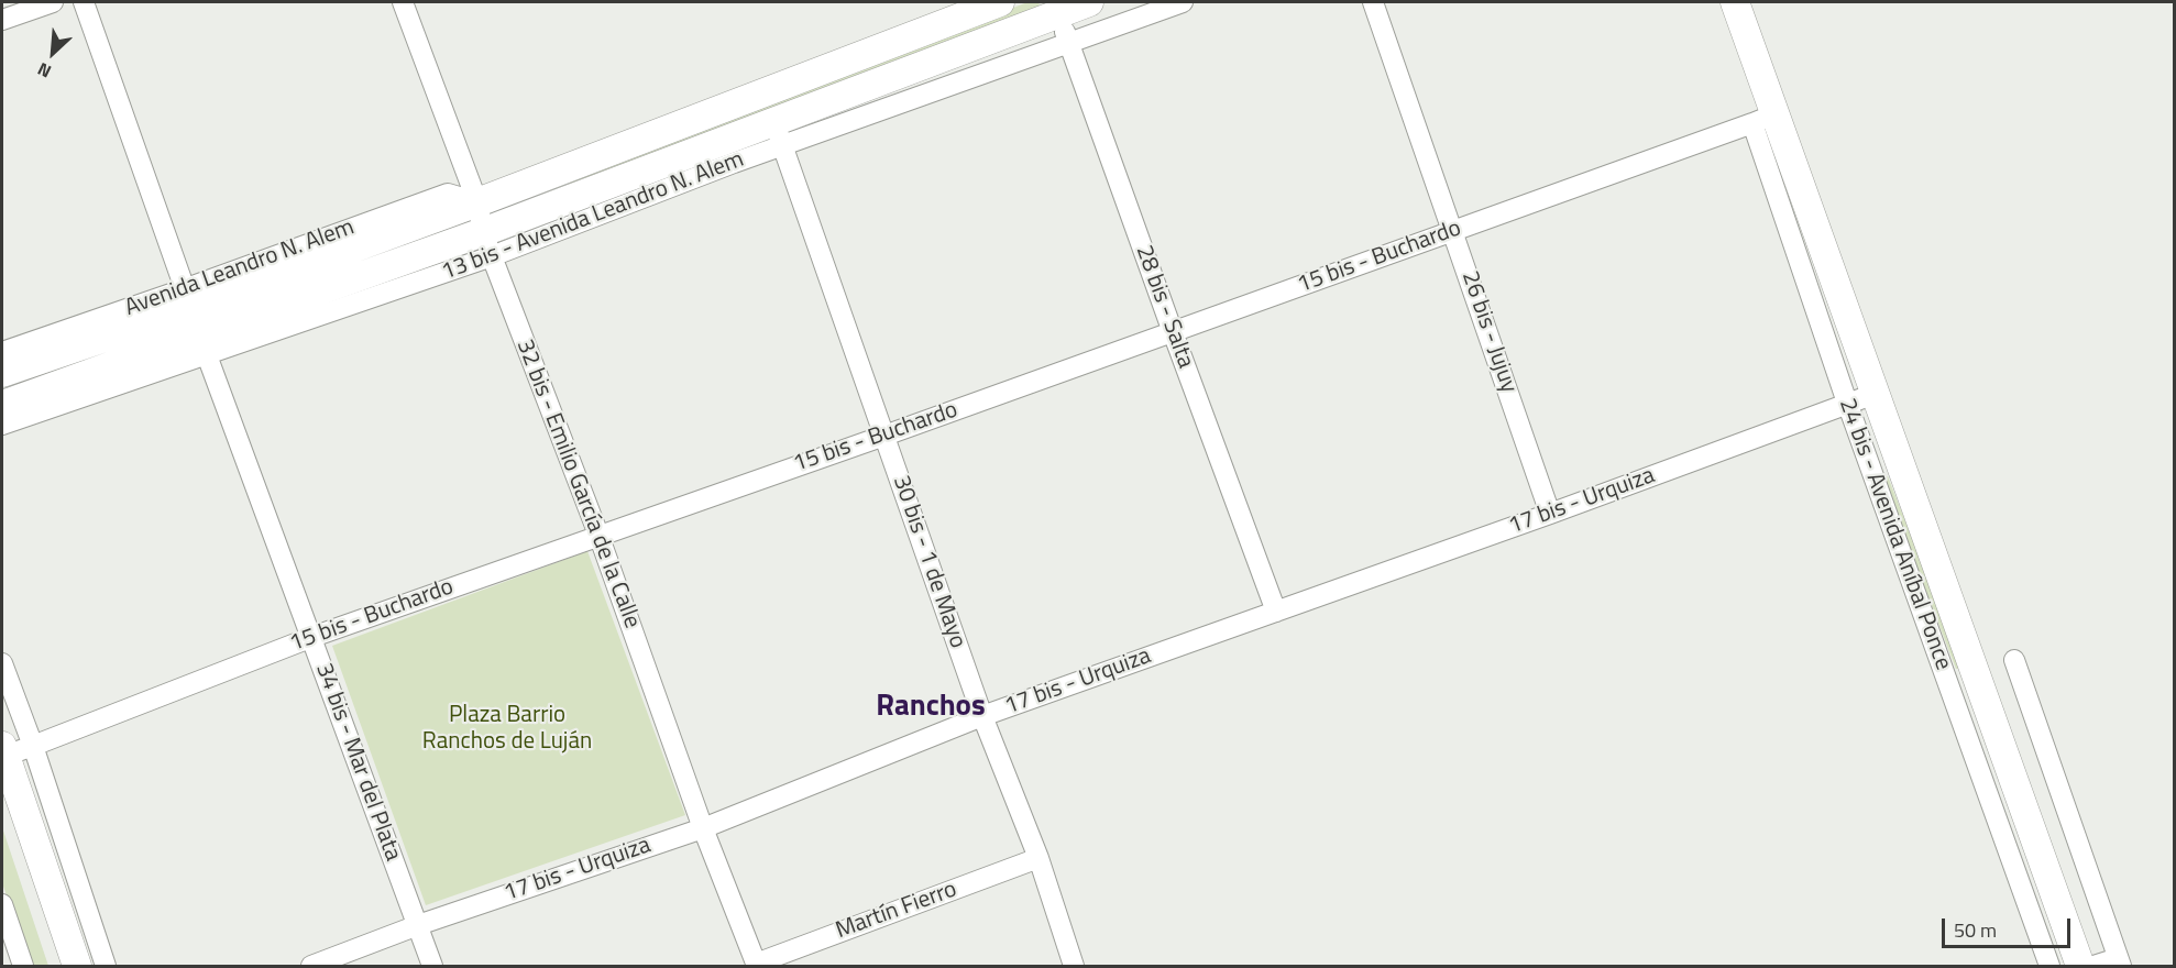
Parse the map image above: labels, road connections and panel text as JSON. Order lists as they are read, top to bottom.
{
  "streets": {
    "main road": ["13 bis - Avenida Leandro N. Alem", "24 bis - Avenida Aníbal Ponce"],
    "street": [
      "15 bis - Buchardo",
      "Avenida Leandro N. Alem",
      "28 bis - Salta",
      "26 bis - Jujuy",
      "32 bis - Emilio García de la Calle",
      "17 bis - Urquiza",
      "30 bis - 1 de Mayo",
      "34 bis - Mar del Plata",
      "Martín Fierro"
    ]
  },
  "crossings": [
    ["13 bis - Avenida Leandro N. Alem", "28 bis - Salta"],
    ["13 bis - Avenida Leandro N. Alem", "32 bis - Emilio García de la Calle"],
    ["13 bis - Avenida Leandro N. Alem", "30 bis - 1 de Mayo"],
    ["13 bis - Avenida Leandro N. Alem", "34 bis - Mar del Plata"],
    ["15 bis - Buchardo", "28 bis - Salta"],
    ["15 bis - Buchardo", "26 bis - Jujuy"],
    ["15 bis - Buchardo", "32 bis - Emilio García de la Calle"],
    ["15 bis - Buchardo", "24 bis - Avenida Aníbal Ponce"],
    ["15 bis - Buchardo", "30 bis - 1 de Mayo"],
    ["15 bis - Buchardo", "34 bis - Mar del Plata"],
    ["28 bis - Salta", "17 bis - Urquiza"],
    ["26 bis - Jujuy", "17 bis - Urquiza"],
    ["32 bis - Emilio García de la Calle", "17 bis - Urquiza"],
    ["32 bis - Emilio García de la Calle", "Martín Fierro"],
    ["17 bis - Urquiza", "24 bis - Avenida Aníbal Ponce"],
    ["17 bis - Urquiza", "30 bis - 1 de Mayo"],
    ["17 bis - Urquiza", "34 bis - Mar del Plata"],
    ["30 bis - 1 de Mayo", "Martín Fierro"]
  ],
  "districts": ["Ranchos"],
  "parks": ["Plaza Barrio Ranchos de Luján"],
  "scale_bar": "50 m",
  "north": "bottom left"
}
